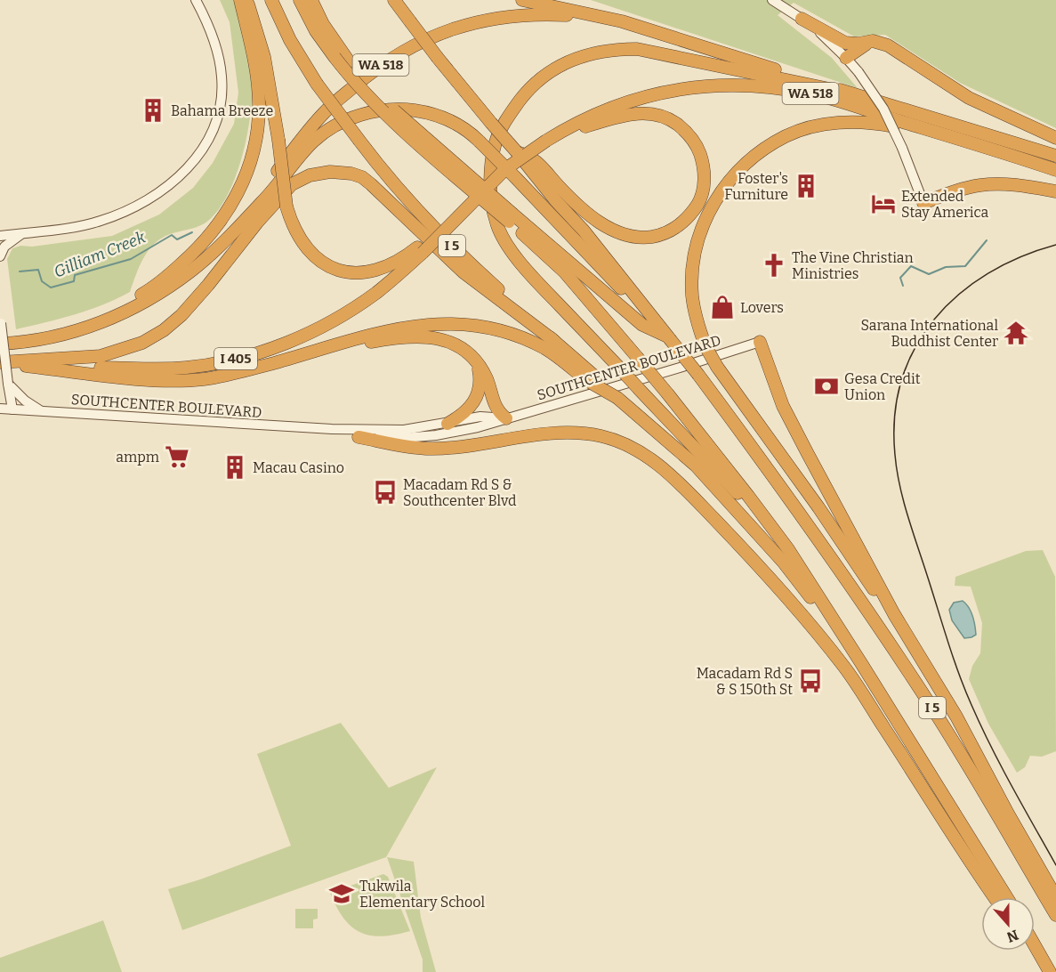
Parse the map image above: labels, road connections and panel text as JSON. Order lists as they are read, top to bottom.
{
  "streets": {
    "highway": ["WA 518", "I 5", "I 405"],
    "main road": ["SOUTHCENTER BOULEVARD"]
  },
  "crossings": [
    ["WA 518", "I 5"],
    ["WA 518", "I 405"]
  ],
  "water": ["Gilliam Creek"],
  "places": {
    "building": ["Bahama Breeze", "Foster's Furniture", "Macau Casino"],
    "hotel": ["Extended Stay America"],
    "church": ["The Vine Christian Ministries"],
    "shop": ["Lovers"],
    "temple": ["Sarana International Buddhist Center"],
    "bank": ["Gesa Credit Union"],
    "supermarket": ["ampm"],
    "bus stop": ["Macadam Rd S & Southcenter Blvd", "Macadam Rd S & S 150th St"],
    "school or university": ["Tukwila Elementary School"]
  },
  "north": "bottom"
}
